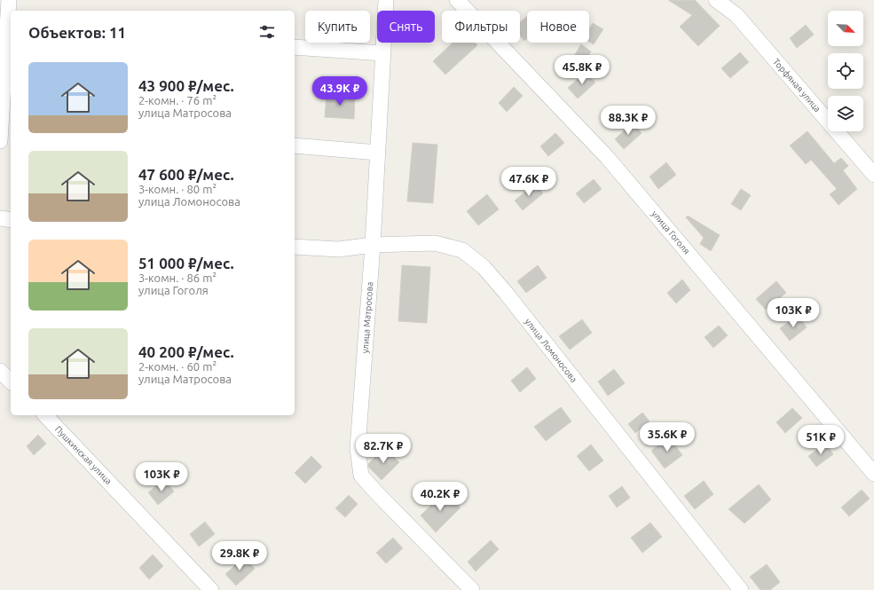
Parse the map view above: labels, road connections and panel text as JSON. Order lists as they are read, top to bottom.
{
  "streets": {
    "street": [
      "Торфяная улица",
      "улица Гоголя",
      "улица Матросова",
      "улица Ломоносова",
      "Пушкинская улица"
    ]
  },
  "crossings": [
    ["улица Матросова", "улица Ломоносова"]
  ],
  "north": "bottom right",
  "page": {
    "chip": [
      "Купить",
      "Снять",
      "Фильтры",
      "Новое"
    ],
    "heading": "Объектов: 11",
    "list": [
      {
        "name": "43 900 ₽/мес.",
        "note": "2-комн. · 76 m² · улица Матросова"
      },
      {
        "name": "47 600 ₽/мес.",
        "note": "3-комн. · 80 m² · улица Ломоносова"
      },
      {
        "name": "51 000 ₽/мес.",
        "note": "3-комн. · 86 m² · улица Гоголя"
      },
      {
        "name": "40 200 ₽/мес.",
        "note": "2-комн. · 60 m² · улица Матросова"
      }
    ],
    "price": [
      "45.8K ₽",
      "43.9K ₽",
      "88.3K ₽",
      "47.6K ₽",
      "103K ₽",
      "35.6K ₽",
      "51K ₽",
      "82.7K ₽",
      "103K ₽",
      "40.2K ₽",
      "29.8K ₽"
    ]
  }
}
